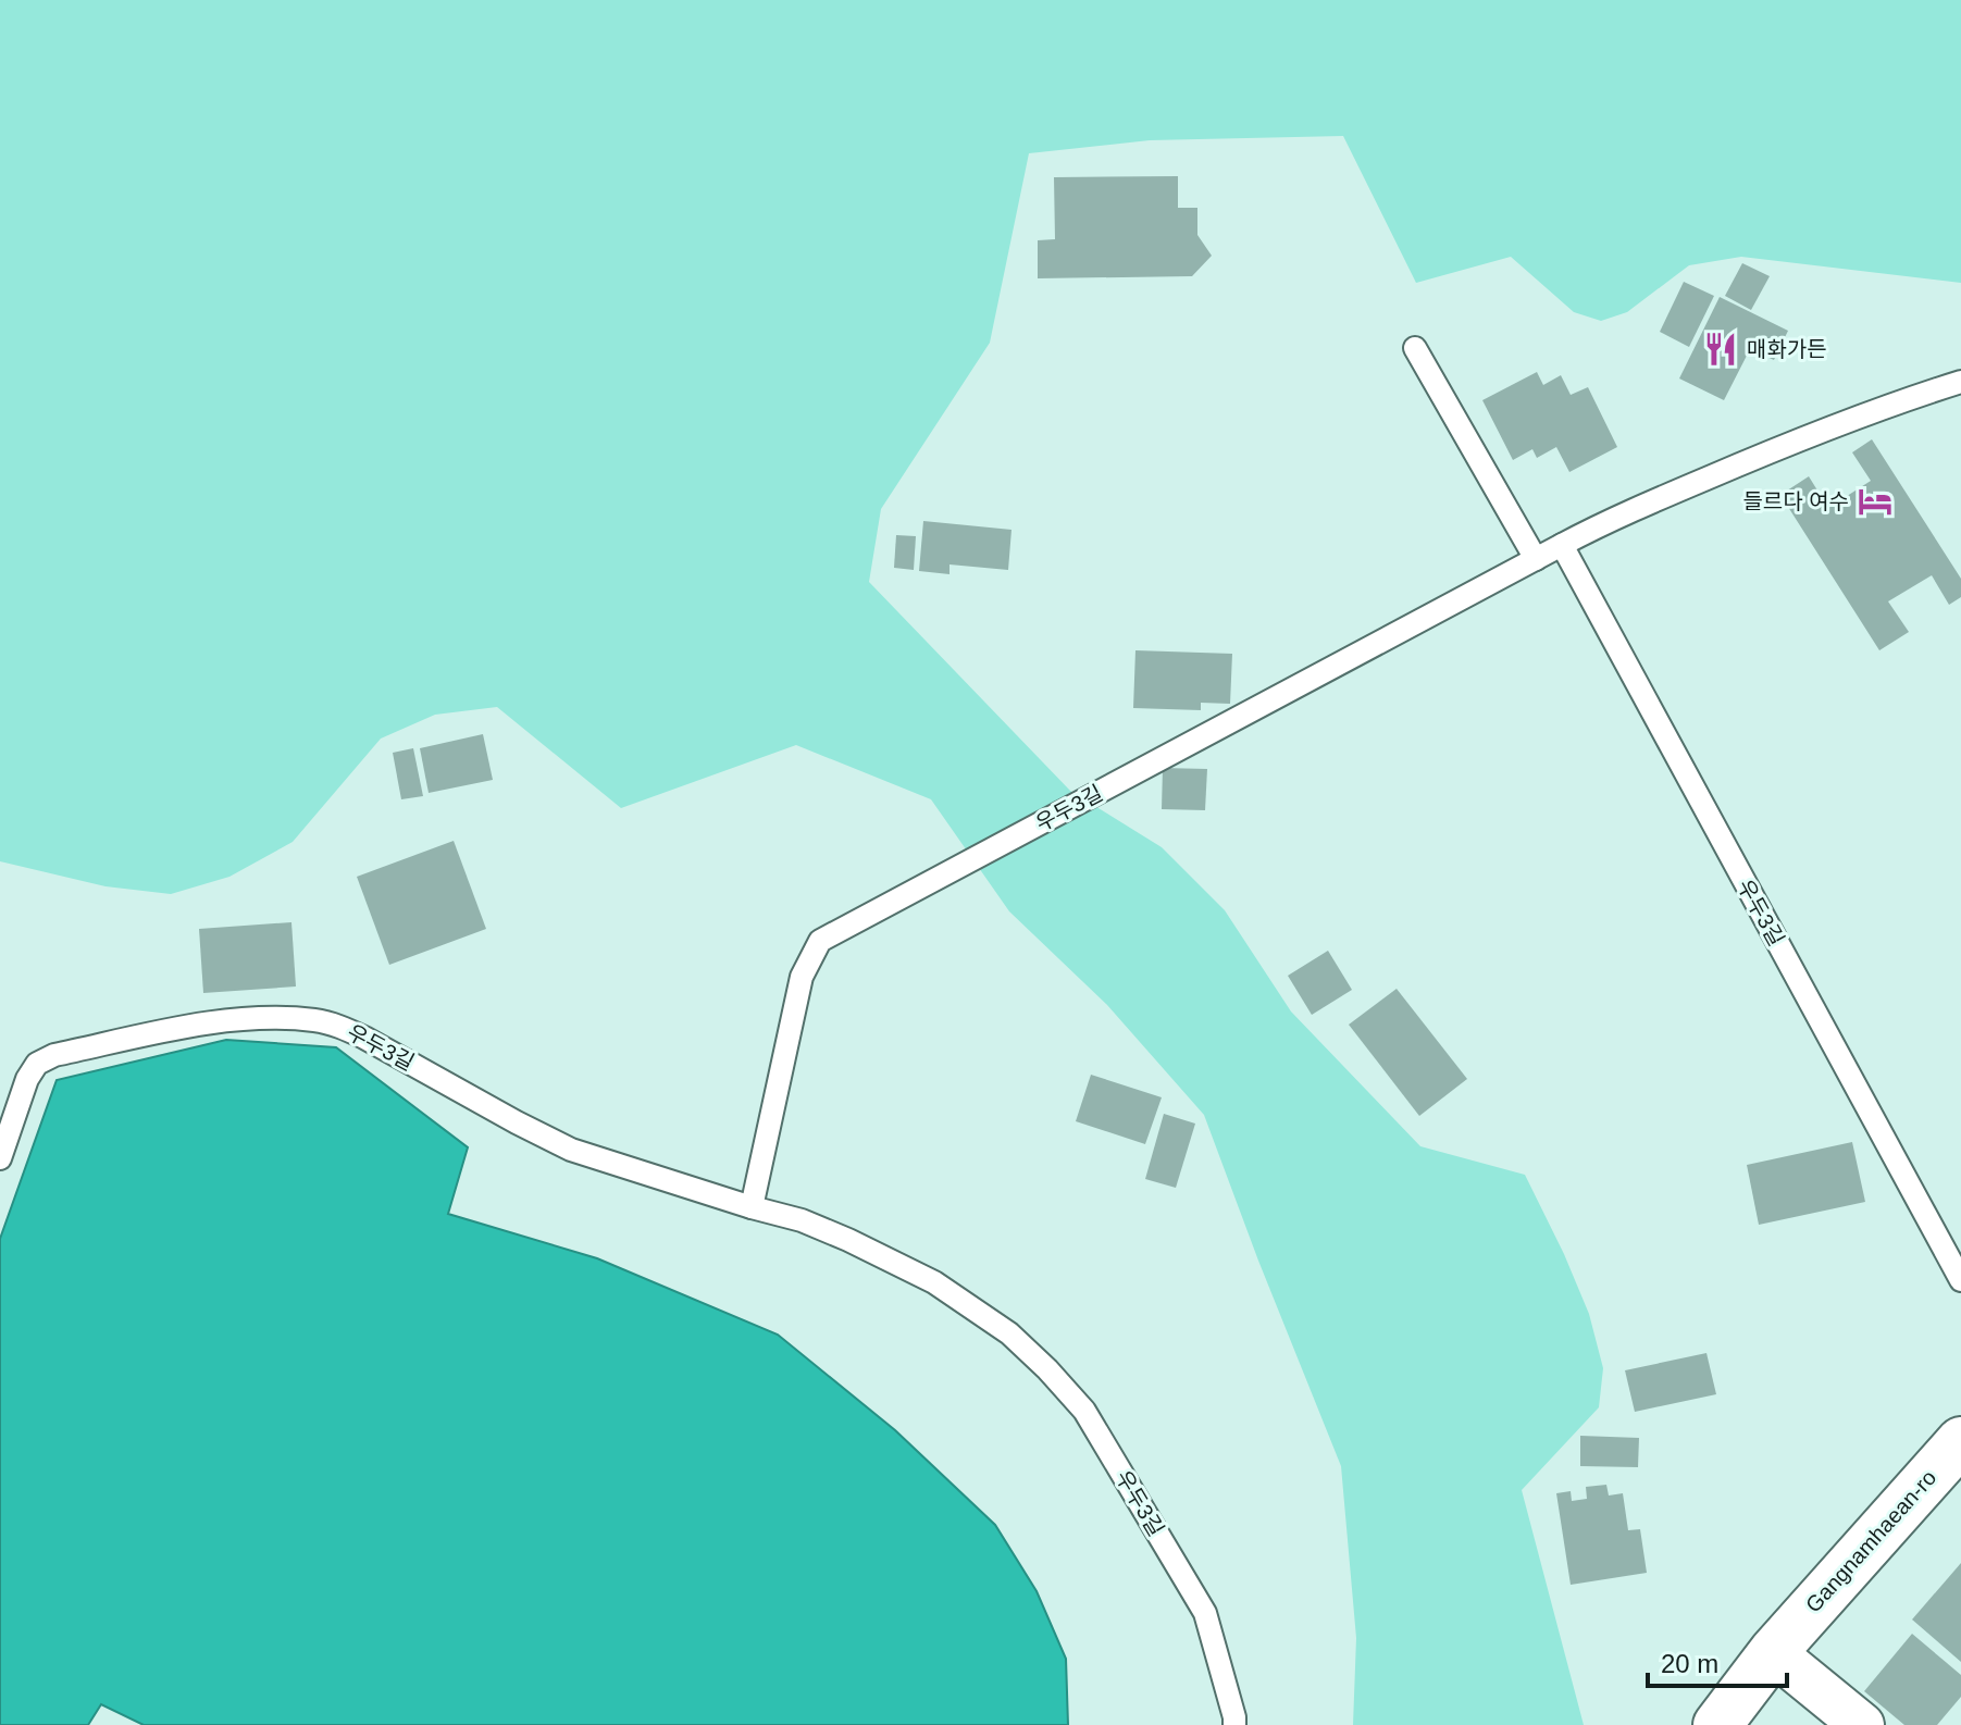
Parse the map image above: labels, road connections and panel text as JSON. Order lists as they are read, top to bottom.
{
  "streets": {
    "street": ["Gangnamhaean-ro"],
    "lane": ["우두3길"]
  },
  "places": {
    "restaurant": ["매화가든"],
    "hotel": ["들르다 여수"]
  },
  "scale_bar": "20 m"
}
